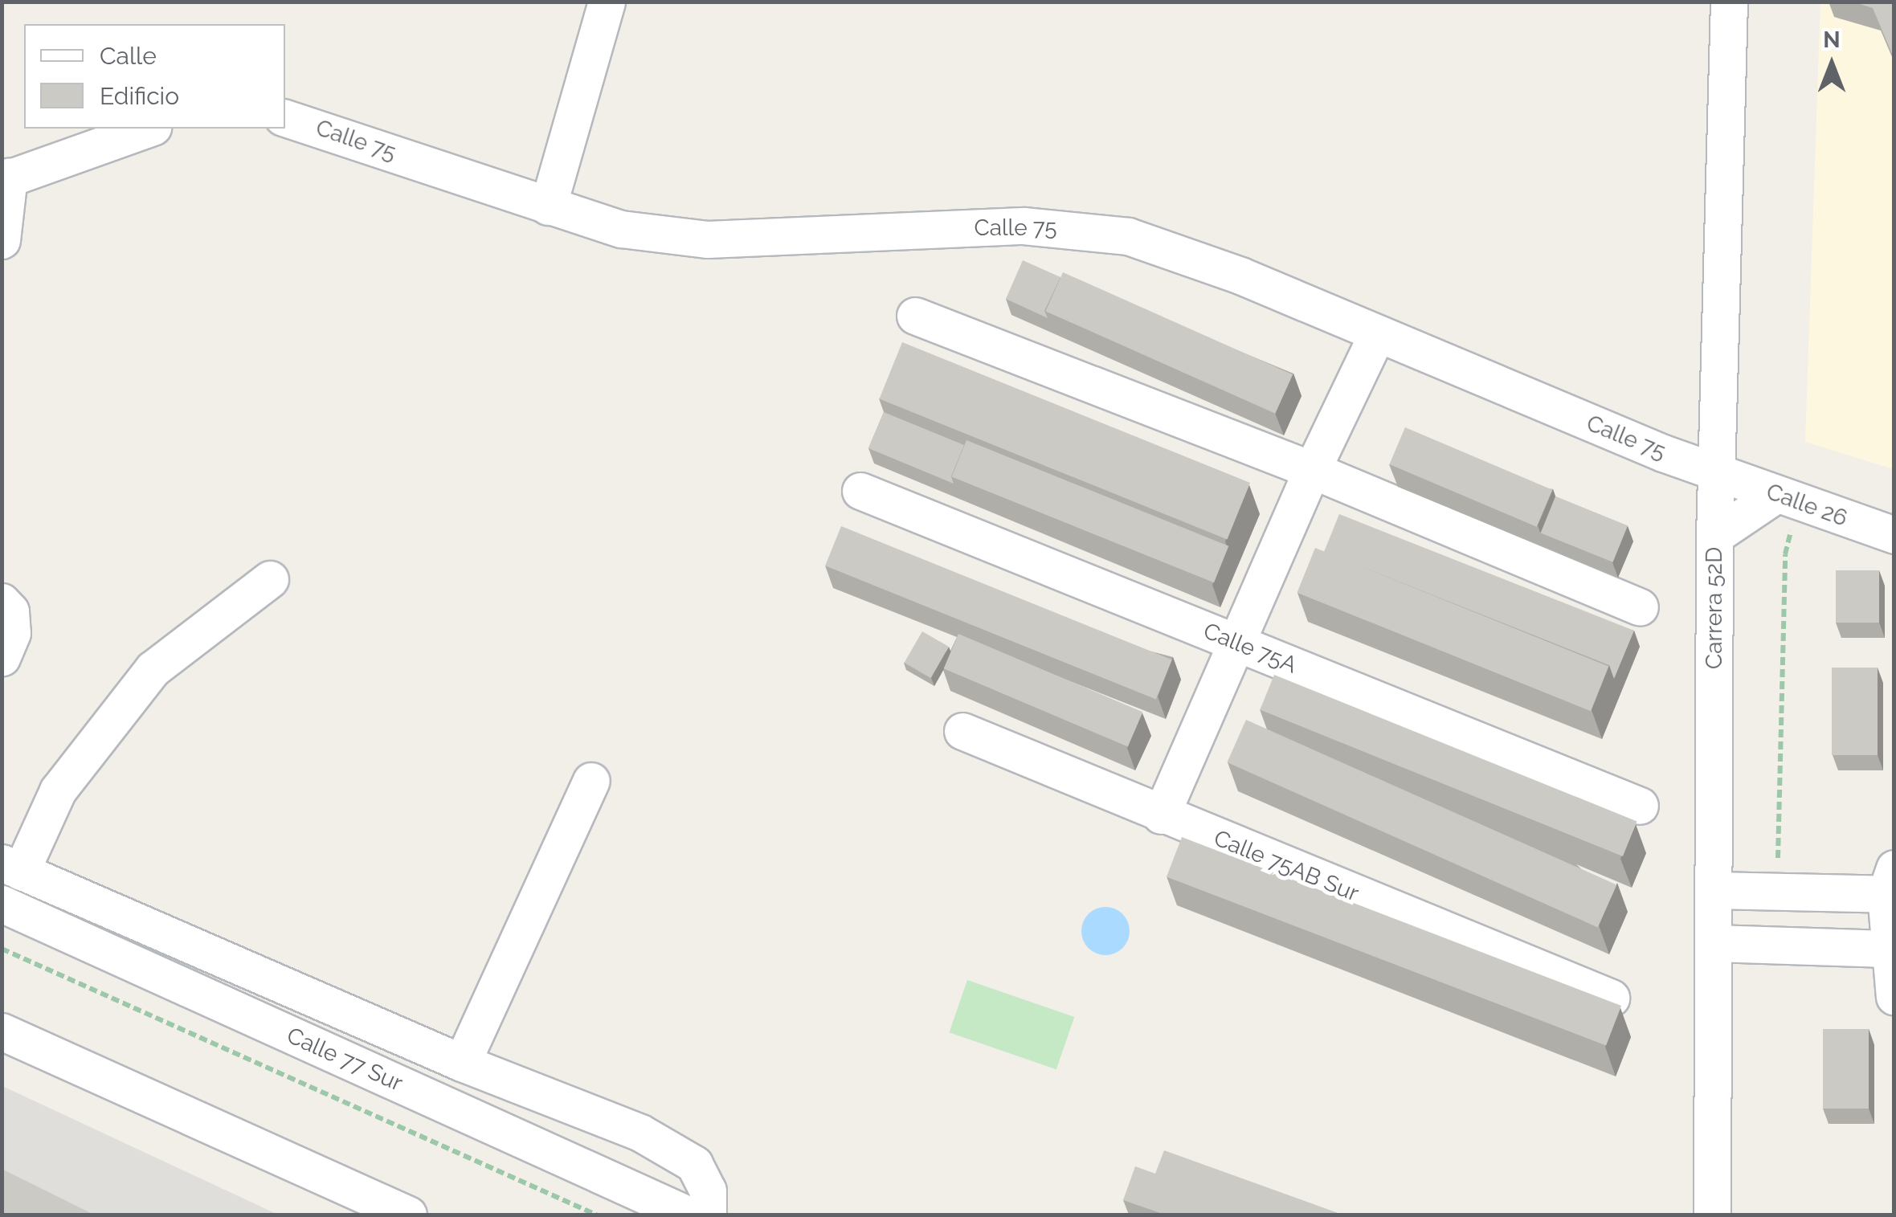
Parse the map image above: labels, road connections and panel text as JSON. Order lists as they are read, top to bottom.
{
  "streets": {
    "street": [
      "Calle 75",
      "Calle 26",
      "Carrera 52D",
      "Calle 75A",
      "Calle 75AB Sur",
      "Calle 77 Sur"
    ]
  },
  "crossings": [
    ["Calle 75", "Calle 26"],
    ["Calle 75", "Carrera 52D"],
    ["Calle 26", "Carrera 52D"]
  ],
  "legend": ["Calle", "Edificio"],
  "north": "top"
}
